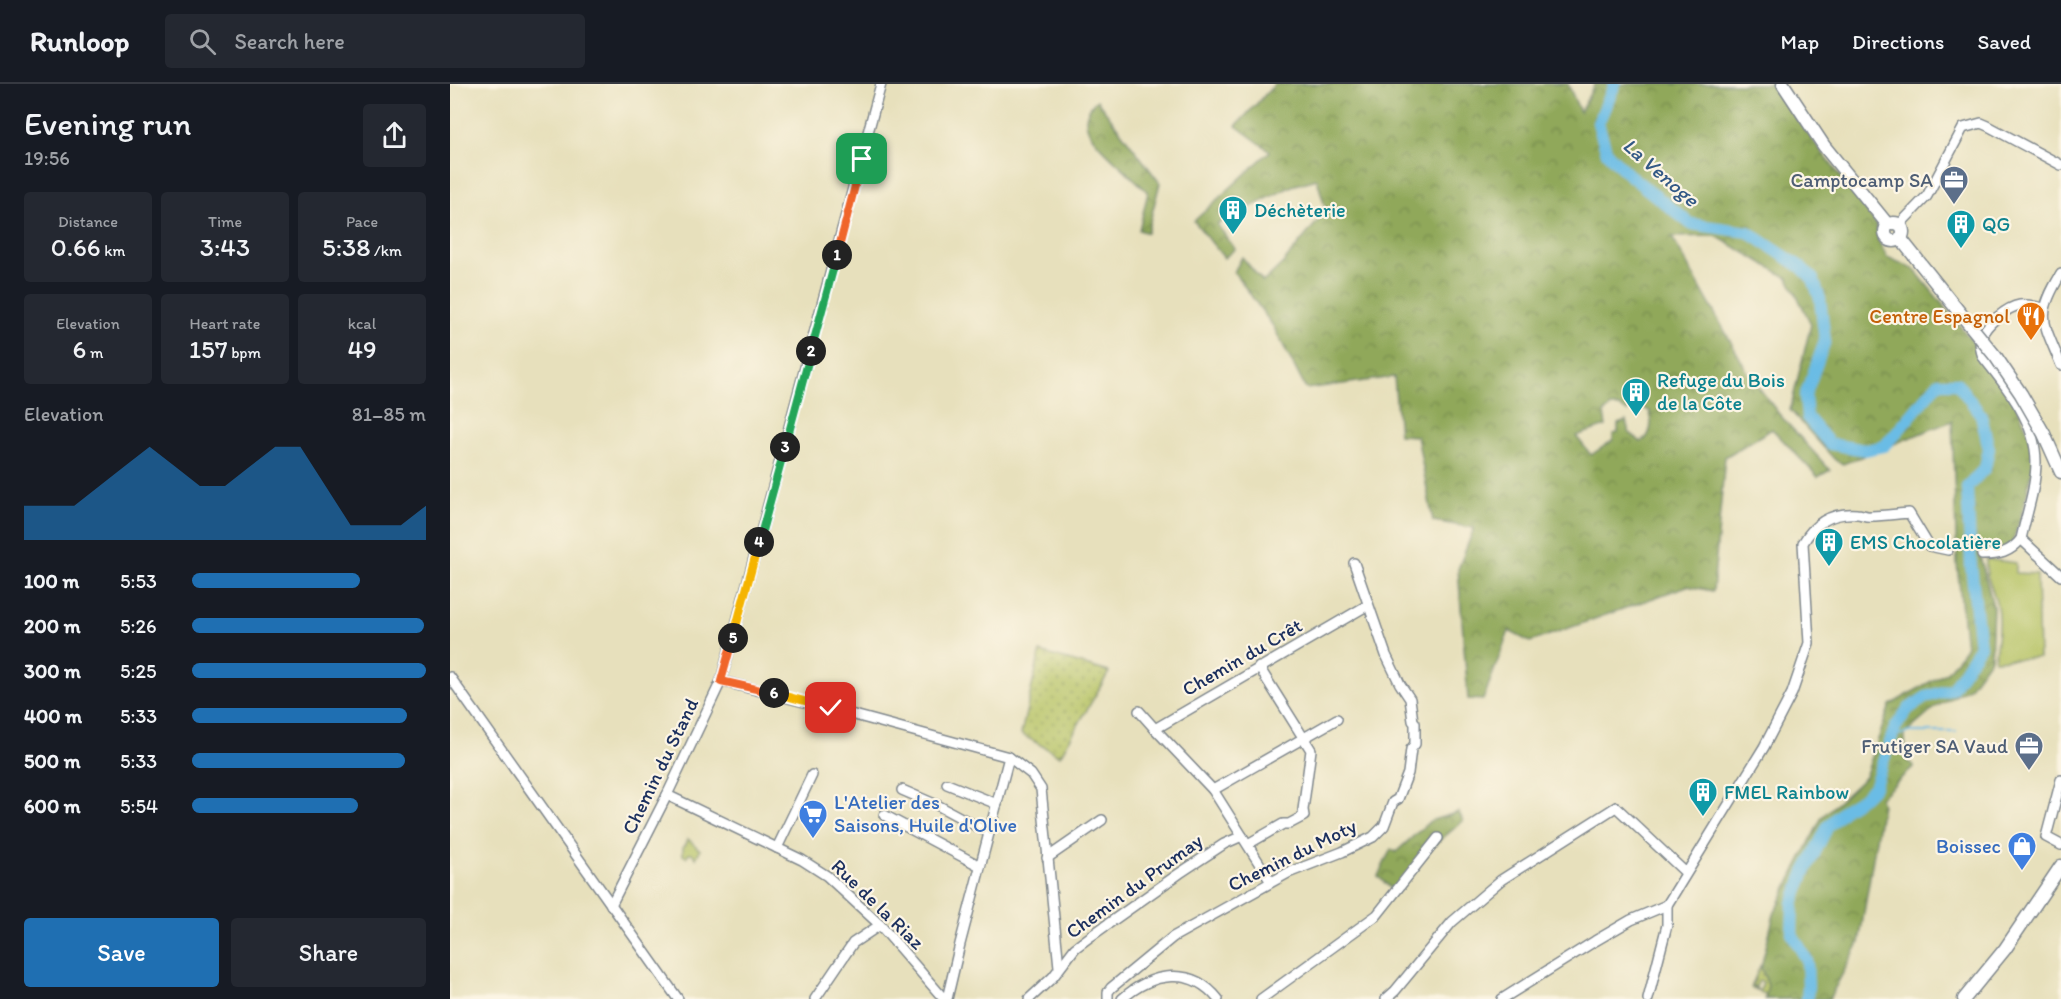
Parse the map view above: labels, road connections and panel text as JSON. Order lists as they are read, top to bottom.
{
  "streets": {
    "street": [
      "Chemin du Crêt",
      "Chemin du Stand",
      "Chemin du Moty",
      "Chemin du Prumay",
      "Rue de la Riaz"
    ]
  },
  "crossings": [
    ["Chemin du Crêt", "Chemin du Moty"],
    ["Chemin du Stand", "Rue de la Riaz"]
  ],
  "water": ["La Venoge"],
  "places": {
    "office": ["Camptocamp SA", "Frutiger SA Vaud"],
    "building": [
      "Déchèterie",
      "QG",
      "Refuge du Bois de la Côte",
      "EMS Chocolatière",
      "FMEL Rainbow"
    ],
    "restaurant": ["Centre Espagnol"],
    "supermarket": ["L'Atelier des Saisons, Huile d'Olive"],
    "shop": ["Boissec"]
  },
  "page": {
    "header": "Runloop",
    "search": "Search here",
    "nav": ["Map", "Directions", "Saved"],
    "heading": ["Evening run", "19:56"],
    "stats": [
      ["Distance", "0.66 km"],
      ["Time", "3:43"],
      ["Pace", "5:38 /km"],
      ["Elevation", "6 m"],
      ["Heart rate", "157 bpm"],
      ["kcal", "49"]
    ],
    "pins": [
      "1",
      "2",
      "3",
      "4",
      "5",
      "6"
    ],
    "chart": ["Elevation", "81–85 m"],
    "list": [
      {
        "name": "100 m",
        "note": "5:53"
      },
      {
        "name": "200 m",
        "note": "5:26"
      },
      {
        "name": "300 m",
        "note": "5:25"
      },
      {
        "name": "400 m",
        "note": "5:33"
      },
      {
        "name": "500 m",
        "note": "5:33"
      },
      {
        "name": "600 m",
        "note": "5:54"
      }
    ],
    "buttons": ["Save", "Share"]
  }
}
